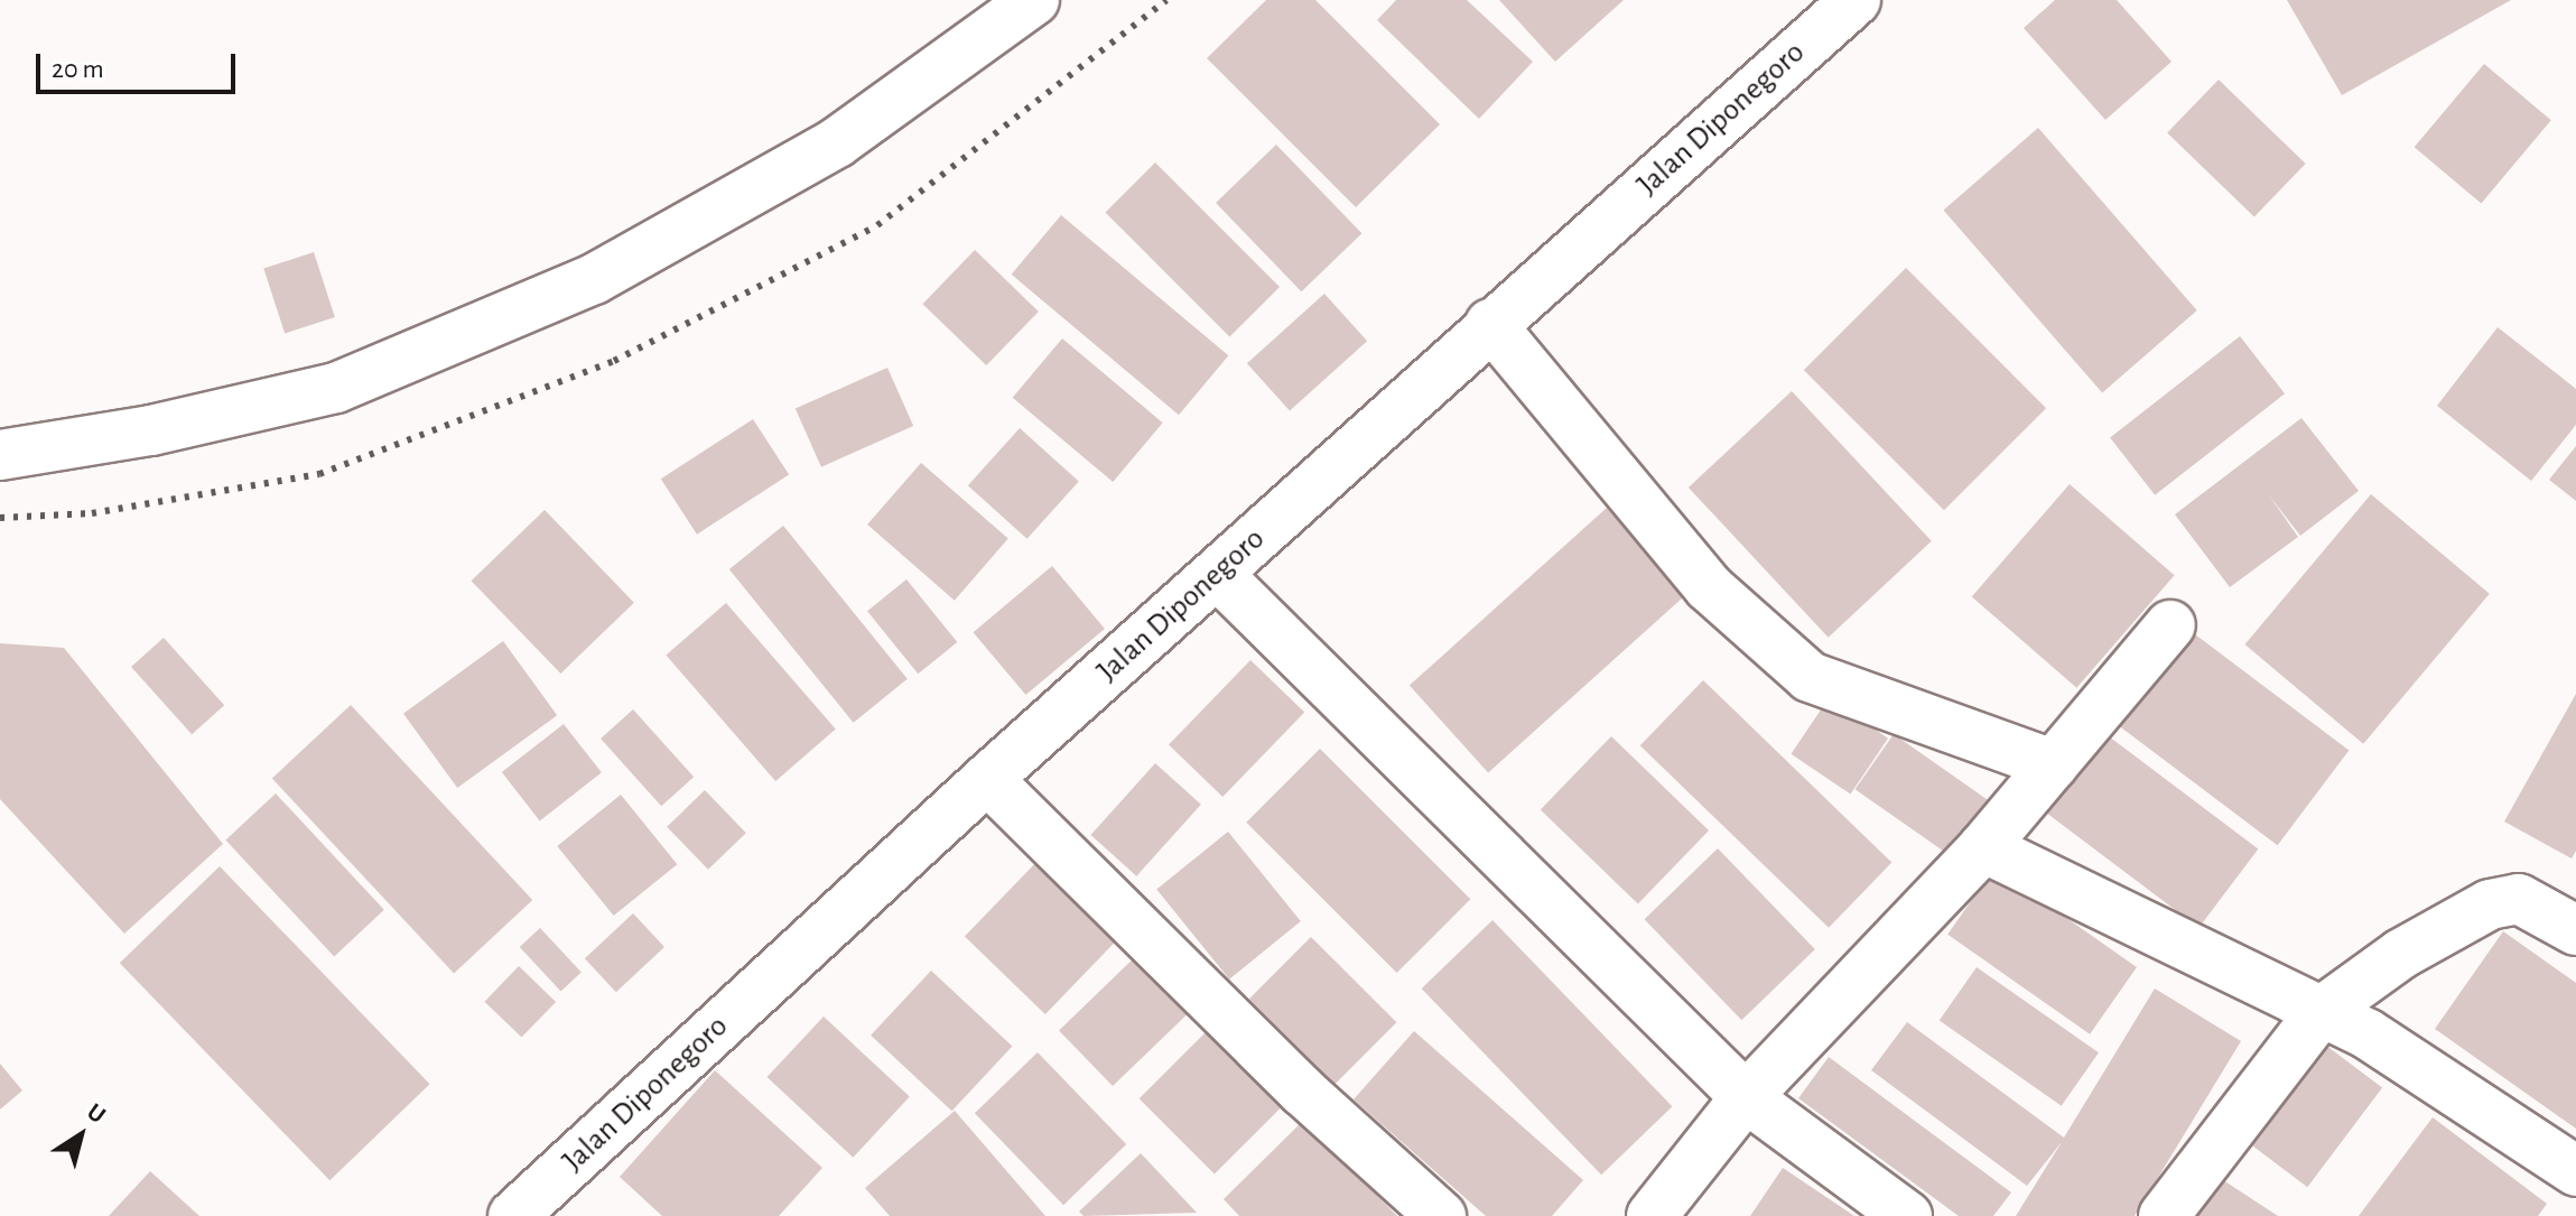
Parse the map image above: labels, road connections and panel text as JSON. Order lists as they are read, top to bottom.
{
  "streets": {
    "street": ["Jalan Diponegoro"]
  },
  "scale_bar": "20 m",
  "north": "top right"
}
